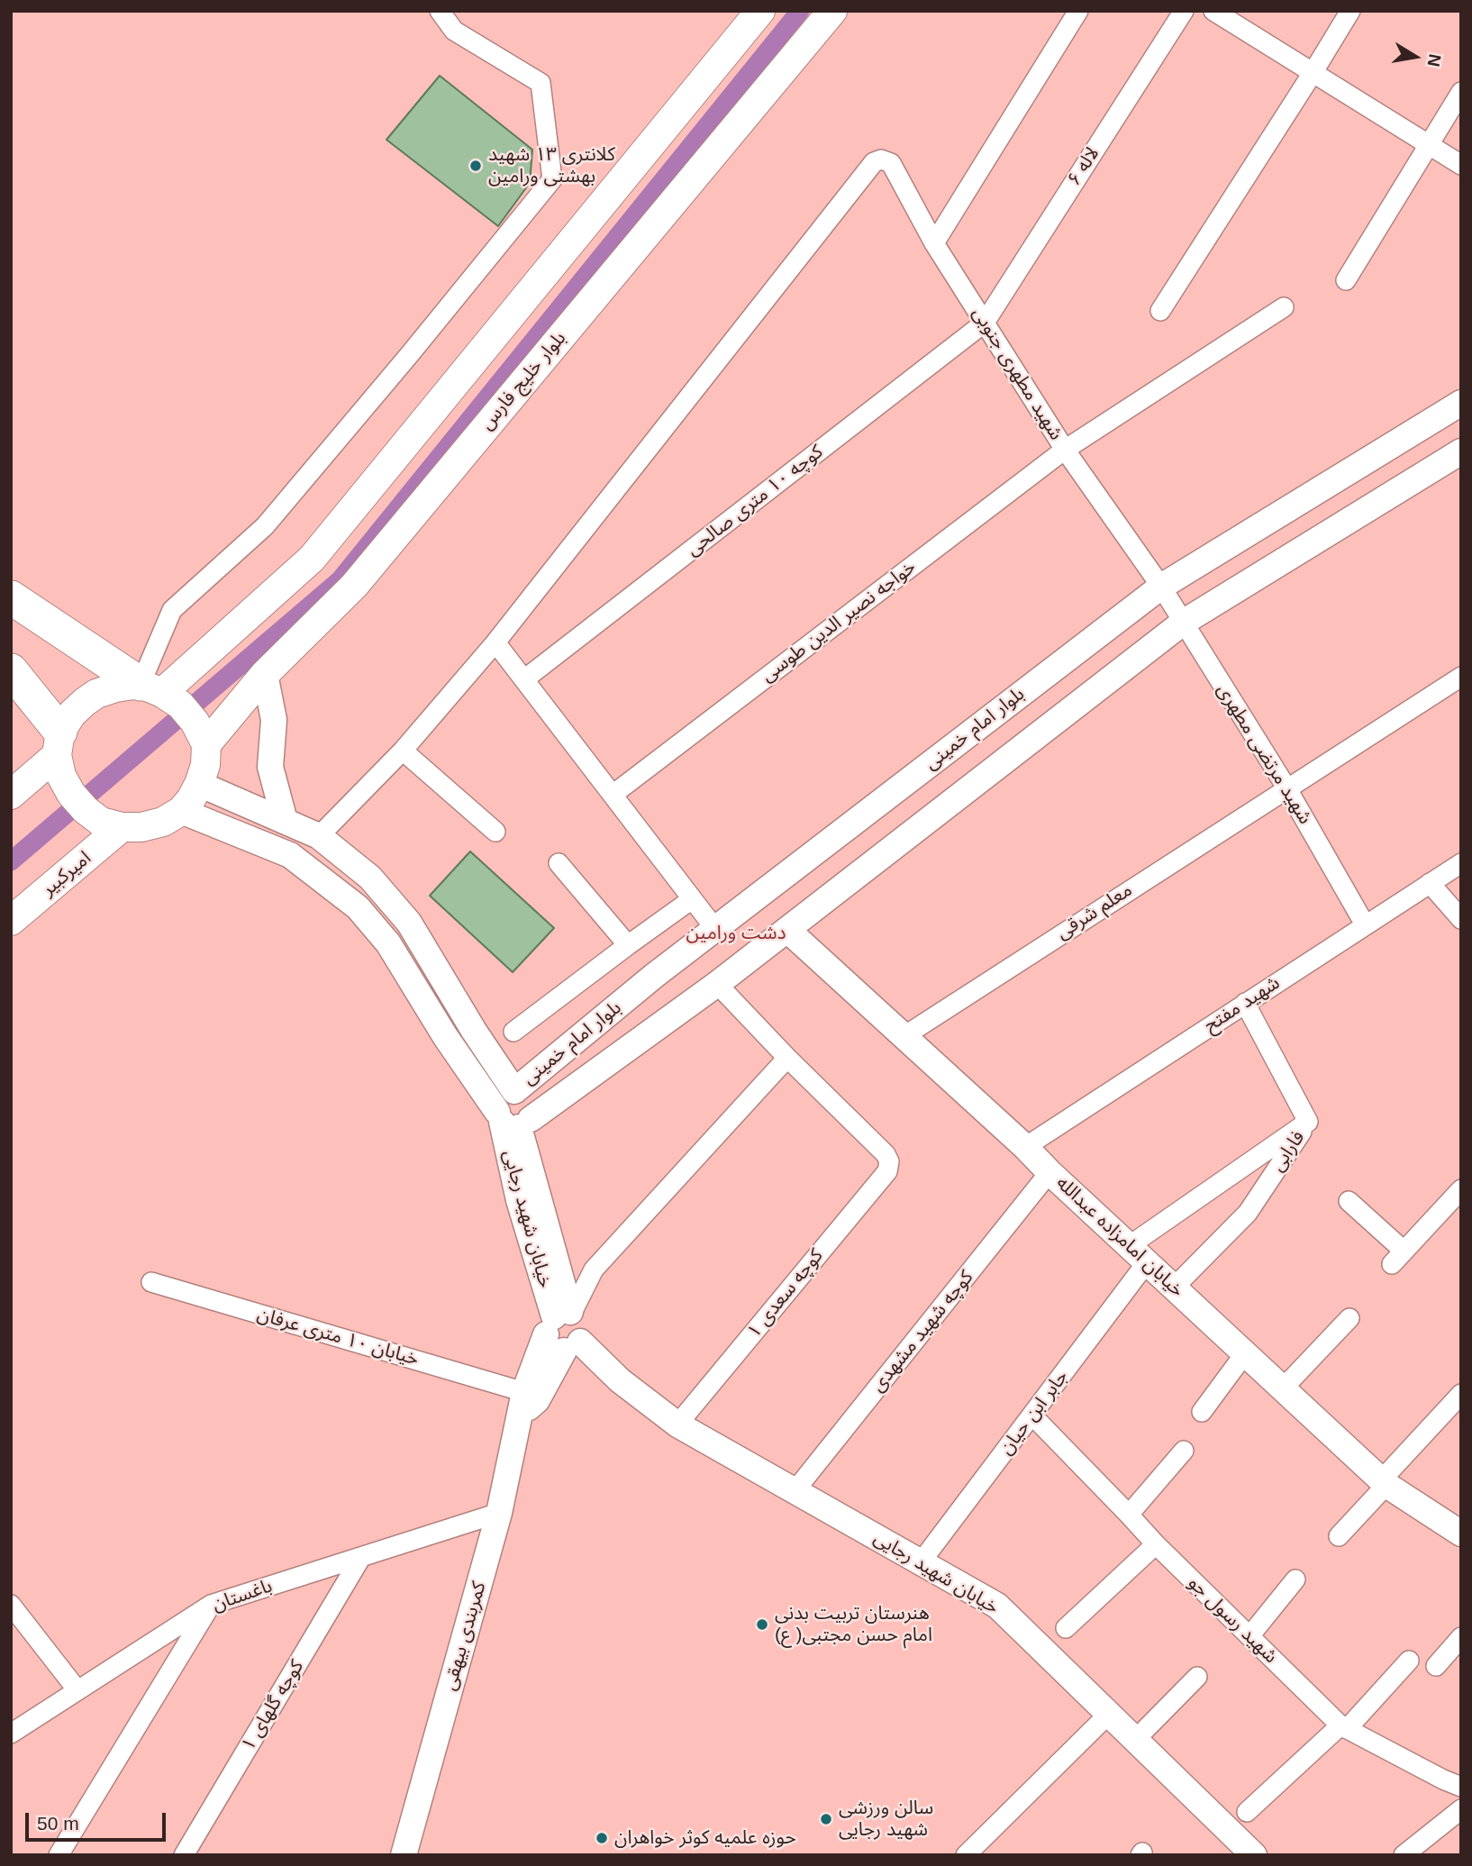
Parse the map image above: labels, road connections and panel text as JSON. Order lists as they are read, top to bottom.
{
  "streets": {
    "main road": [
      "بلوار خلیج فارس",
      "بلوار امام خمینی",
      "امیرکبیر",
      "خیابان شهید رجایی",
      "خیابان امامزاده عبدالله",
      "کمربندی بیهقی"
    ],
    "street": [
      "لاله ۶",
      "شهید مطهری جنوبی",
      "کوچه ۱۰ متری صالحی",
      "خواجه نصیر الدین طوسی",
      "شهید مرتضی مطهری",
      "معلم شرقی",
      "شهید مفتح",
      "فارابی",
      "کوچه سعدی ۱",
      "کوچه شهید مشهدی",
      "خیابان ۱۰ متری عرفان",
      "جابر ابن حیان",
      "باغستان",
      "شهید رسول جو",
      "کوچه گلهای ۱"
    ]
  },
  "crossings": [
    ["لاله ۶", "شهید مطهری جنوبی"],
    ["لاله ۶", "کوچه ۱۰ متری صالحی"],
    ["شهید مطهری جنوبی", "کوچه ۱۰ متری صالحی"],
    ["شهید مطهری جنوبی", "خواجه نصیر الدین طوسی"],
    ["شهید مطهری جنوبی", "بلوار امام خمینی"],
    ["شهید مطهری جنوبی", "شهید مرتضی مطهری"],
    ["بلوار خلیج فارس", "امیرکبیر"],
    ["بلوار امام خمینی", "شهید مرتضی مطهری"],
    ["بلوار امام خمینی", "خیابان شهید رجایی"],
    ["بلوار امام خمینی", "خیابان امامزاده عبدالله"],
    ["شهید مرتضی مطهری", "معلم شرقی"],
    ["شهید مرتضی مطهری", "شهید مفتح"],
    ["معلم شرقی", "خیابان امامزاده عبدالله"],
    ["شهید مفتح", "خیابان امامزاده عبدالله"],
    ["فارابی", "خیابان امامزاده عبدالله"],
    ["فارابی", "جابر ابن حیان"],
    ["خیابان شهید رجایی", "کوچه سعدی ۱"],
    ["خیابان شهید رجایی", "کوچه شهید مشهدی"],
    ["خیابان شهید رجایی", "جابر ابن حیان"],
    ["خیابان شهید رجایی", "کمربندی بیهقی"],
    ["خیابان امامزاده عبدالله", "کوچه شهید مشهدی"],
    ["خیابان امامزاده عبدالله", "جابر ابن حیان"],
    ["خیابان ۱۰ متری عرفان", "کمربندی بیهقی"],
    ["جابر ابن حیان", "شهید رسول جو"],
    ["باغستان", "کمربندی بیهقی"],
    ["باغستان", "کوچه گلهای ۱"]
  ],
  "parks": ["دشت ورامین"],
  "places": [
    "کلانتری ۱۳ شهید بهشتی ورامین",
    "هنرستان تربیت بدنی امام حسن مجتبی( ع)",
    "سالن ورزشی شهید رجایی",
    "حوزه علمیه کوثر خواهران"
  ],
  "scale_bar": "50 m",
  "north": "right"
}
